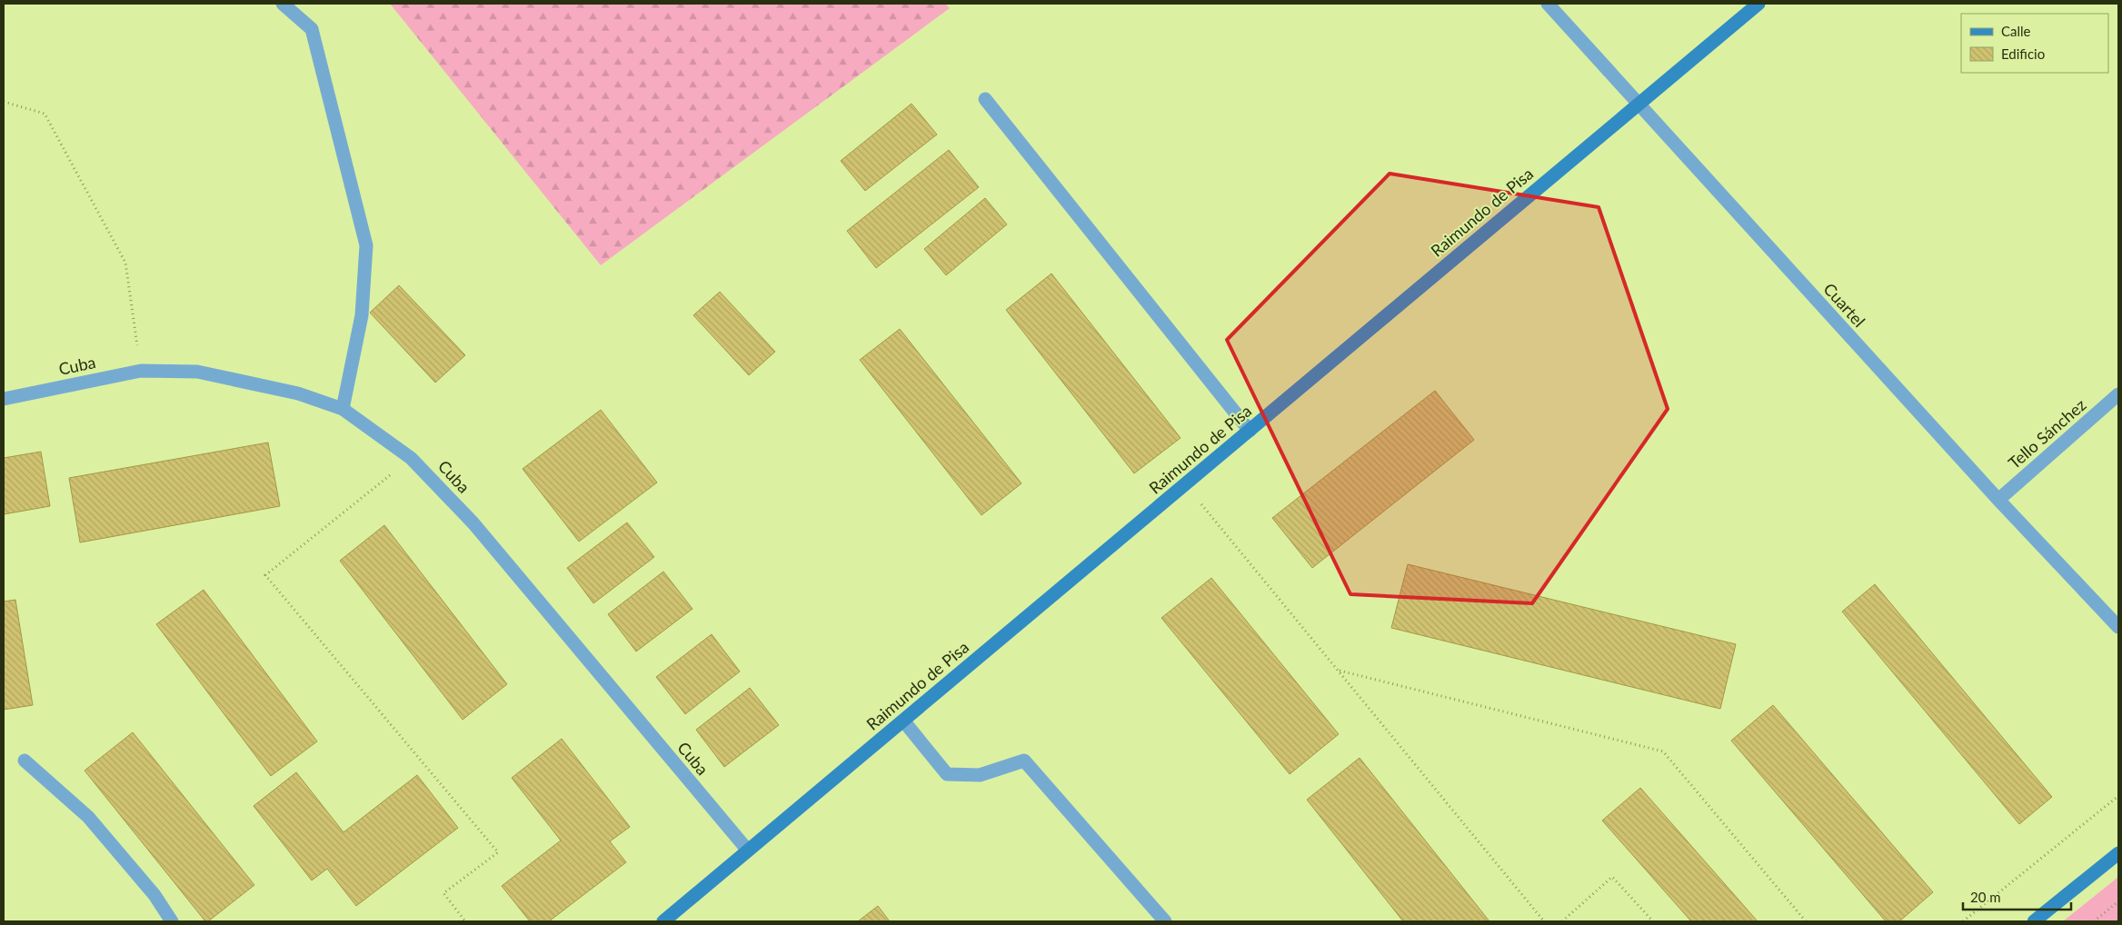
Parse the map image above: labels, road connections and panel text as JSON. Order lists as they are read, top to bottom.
{
  "streets": {
    "street": [
      "Raimundo de Pisa",
      "Cuartel",
      "Cuba",
      "Tello Sánchez"
    ]
  },
  "crossings": [
    ["Raimundo de Pisa", "Cuartel"],
    ["Raimundo de Pisa", "Cuba"],
    ["Cuartel", "Tello Sánchez"]
  ],
  "legend": ["Calle", "Edificio"],
  "scale_bar": "20 m"
}
